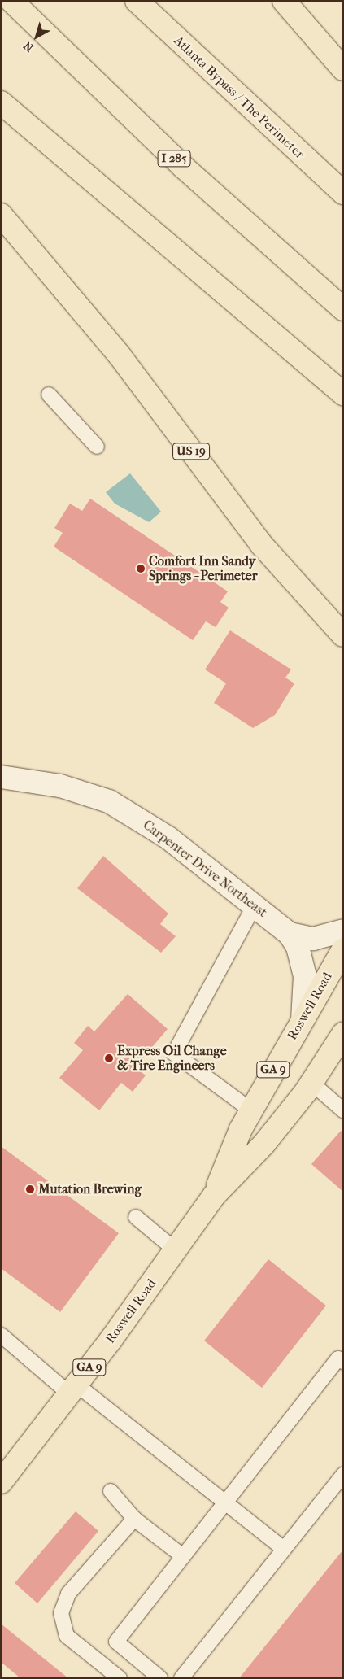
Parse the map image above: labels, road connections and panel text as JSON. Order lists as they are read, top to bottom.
{
  "streets": {
    "main road": [
      "Atlanta Bypass / The Perimeter",
      "I 285",
      "US 19",
      "Roswell Road",
      "GA 9"
    ],
    "street": ["Carpenter Drive Northeast"]
  },
  "crossings": [
    ["Carpenter Drive Northeast", "Roswell Road"]
  ],
  "places": ["Comfort Inn Sandy Springs - Perimeter", "Express Oil Change & Tire Engineers", "Mutation Brewing"],
  "north": "bottom left"
}
